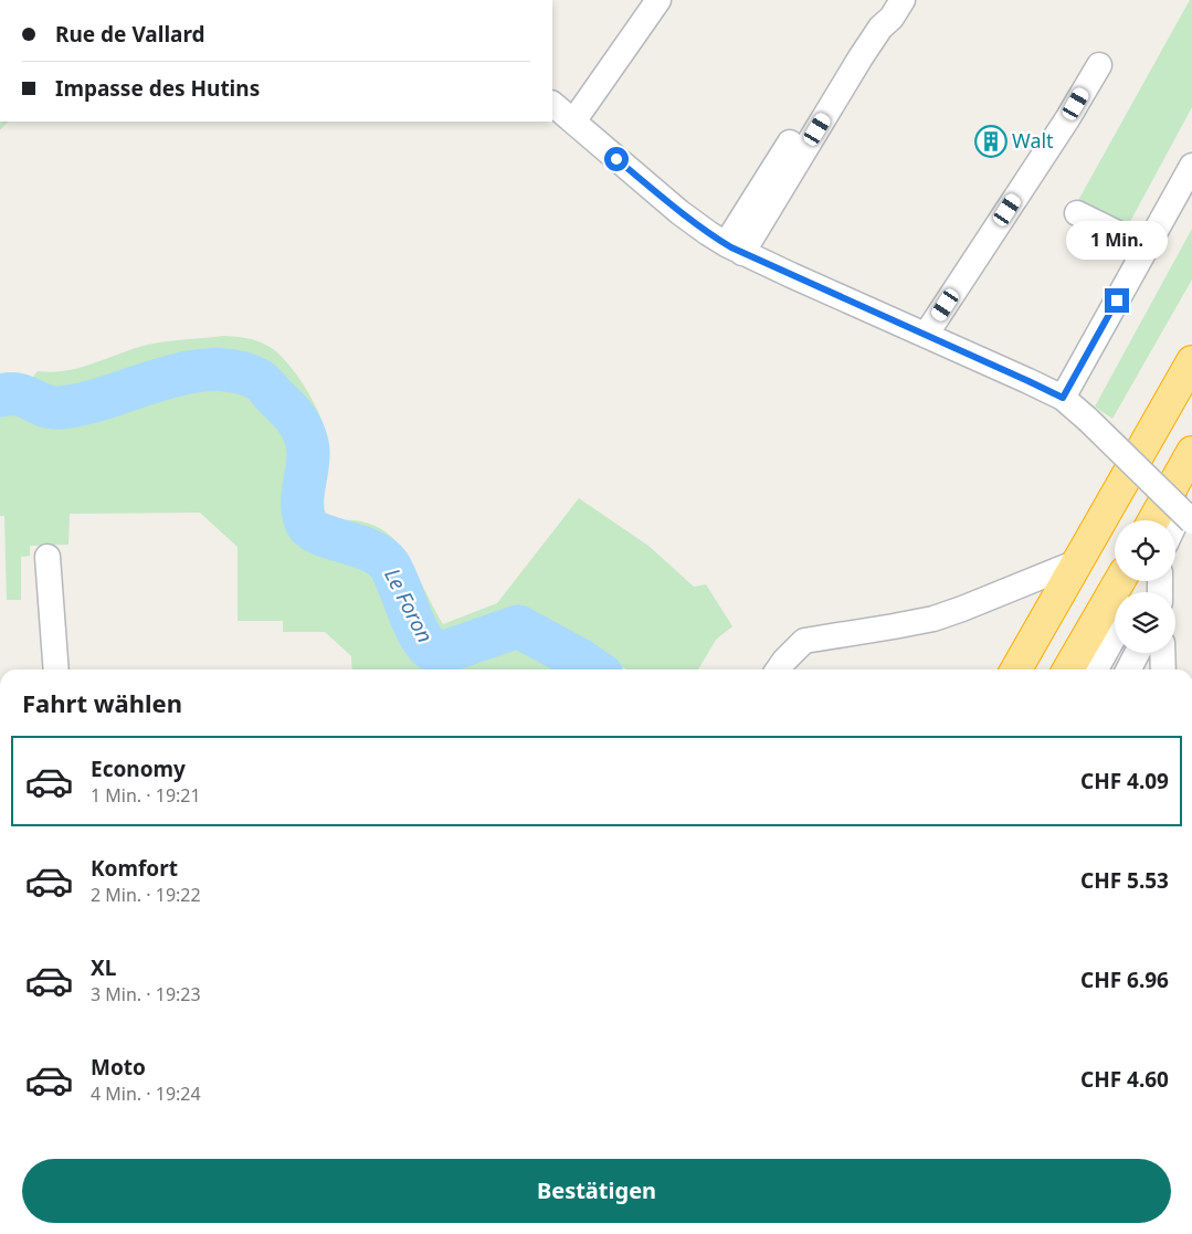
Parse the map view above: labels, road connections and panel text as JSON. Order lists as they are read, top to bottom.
{
  "water": ["Le Foron"],
  "places": {
    "building": ["Walt"]
  },
  "page": {
    "banner": ["Rue de Vallard", "Impasse des Hutins"],
    "bubble": "1 Min.",
    "heading": "Fahrt wählen",
    "list": [
      {
        "name": "Economy",
        "note": "1 Min. · 19:21",
        "value": "CHF 4.09"
      },
      {
        "name": "Komfort",
        "note": "2 Min. · 19:22",
        "value": "CHF 5.53"
      },
      {
        "name": "XL",
        "note": "3 Min. · 19:23",
        "value": "CHF 6.96"
      },
      {
        "name": "Moto",
        "note": "4 Min. · 19:24",
        "value": "CHF 4.60"
      }
    ],
    "buttons": "Bestätigen"
  }
}
